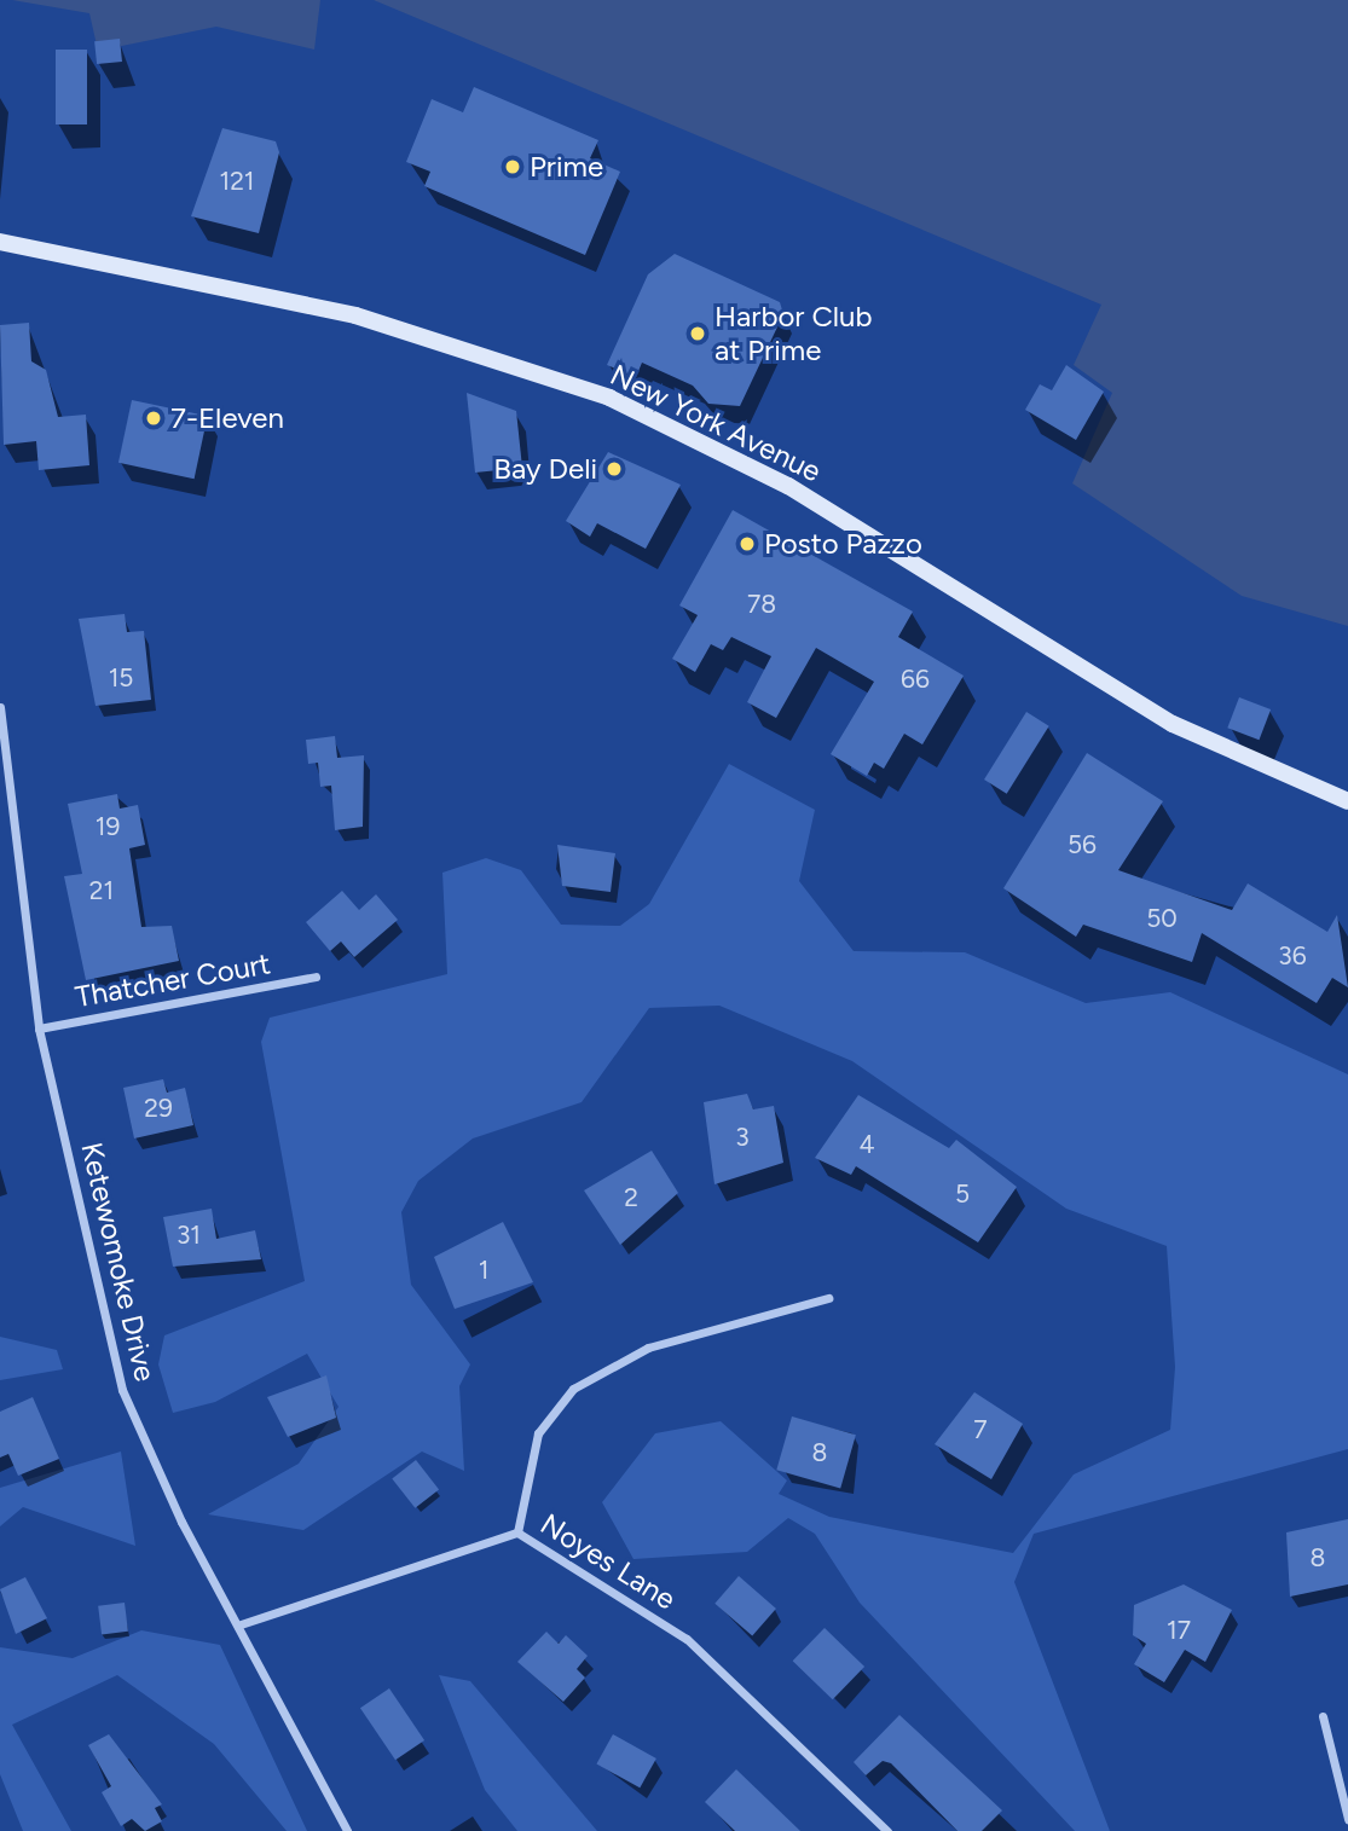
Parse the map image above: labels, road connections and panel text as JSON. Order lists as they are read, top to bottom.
{
  "streets": {
    "street": [
      "New York Avenue",
      "Thatcher Court",
      "Ketewomoke Drive",
      "Noyes Lane"
    ]
  },
  "crossings": [
    ["Thatcher Court", "Ketewomoke Drive"],
    ["Ketewomoke Drive", "Noyes Lane"]
  ],
  "places": [
    "Prime",
    "Harbor Club at Prime",
    "7-Eleven",
    "Bay Deli",
    "Posto Pazzo"
  ],
  "house_numbers": [
    "121",
    "78",
    "15",
    "66",
    "19",
    "56",
    "21",
    "50",
    "36",
    "29",
    "3",
    "4",
    "5",
    "2",
    "31",
    "1",
    "7",
    "8",
    "8",
    "17"
  ]
}
